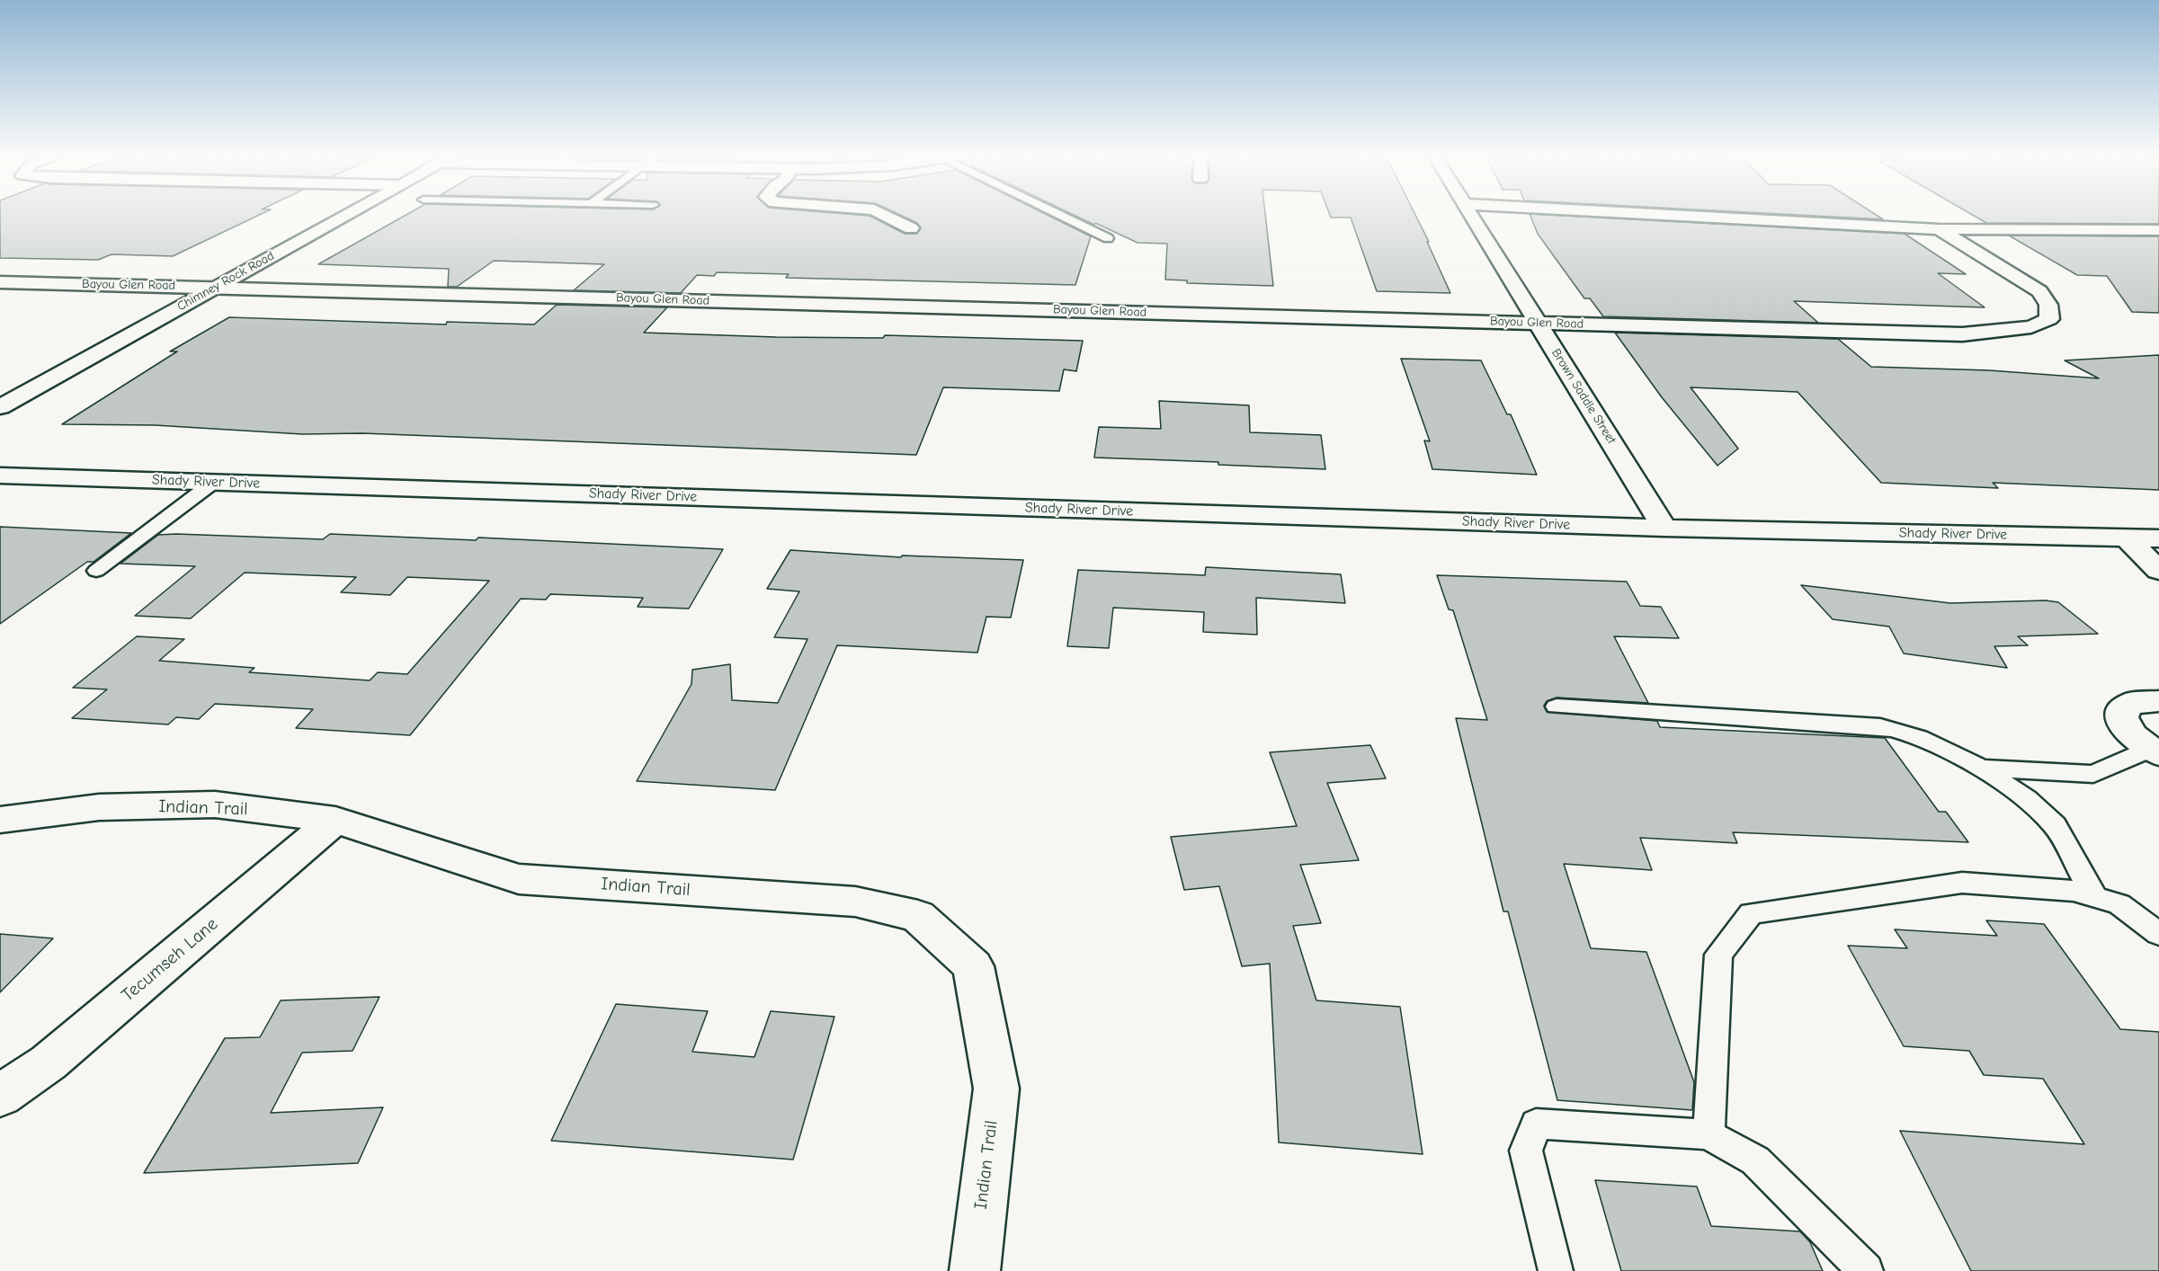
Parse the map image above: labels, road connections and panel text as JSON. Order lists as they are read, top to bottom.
{
  "streets": {
    "street": [
      "Chimney Rock Road",
      "Bayou Glen Road",
      "Brown Saddle Street",
      "Shady River Drive",
      "Indian Trail",
      "Tecumseh Lane"
    ]
  },
  "crossings": [
    ["Chimney Rock Road", "Bayou Glen Road"],
    ["Bayou Glen Road", "Brown Saddle Street"],
    ["Brown Saddle Street", "Shady River Drive"],
    ["Indian Trail", "Tecumseh Lane"]
  ]
}
